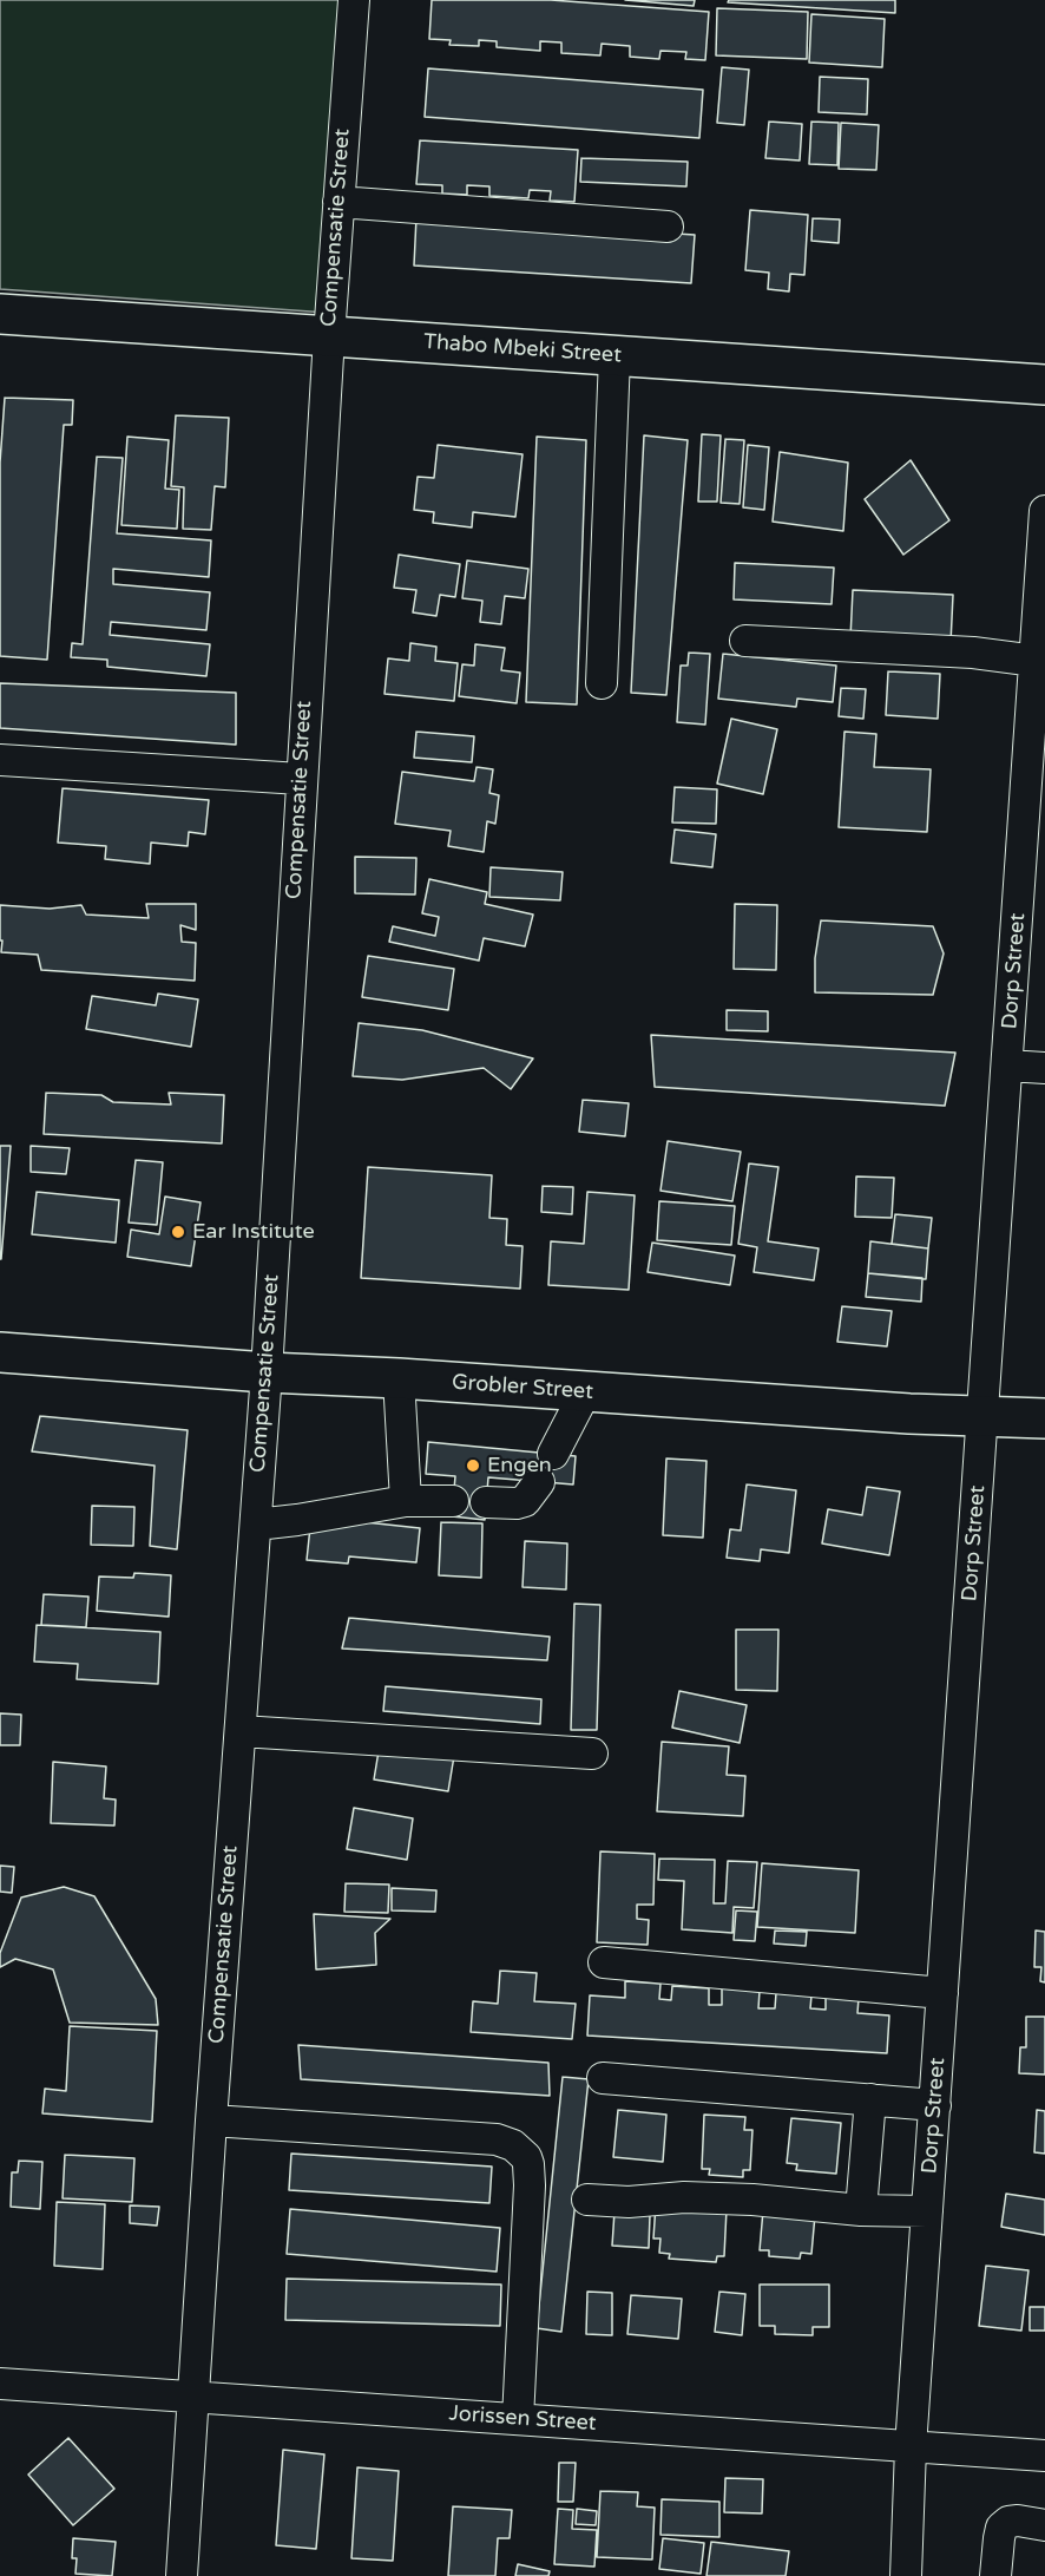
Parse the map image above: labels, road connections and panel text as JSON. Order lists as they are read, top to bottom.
{
  "streets": {
    "main road": ["Thabo Mbeki Street", "Grobler Street"],
    "street": ["Compensatie Street", "Dorp Street", "Jorissen Street"]
  },
  "crossings": [
    ["Compensatie Street", "Thabo Mbeki Street"],
    ["Compensatie Street", "Grobler Street"],
    ["Compensatie Street", "Jorissen Street"],
    ["Dorp Street", "Grobler Street"],
    ["Dorp Street", "Jorissen Street"]
  ],
  "places": ["Ear Institute", "Engen"]
}
